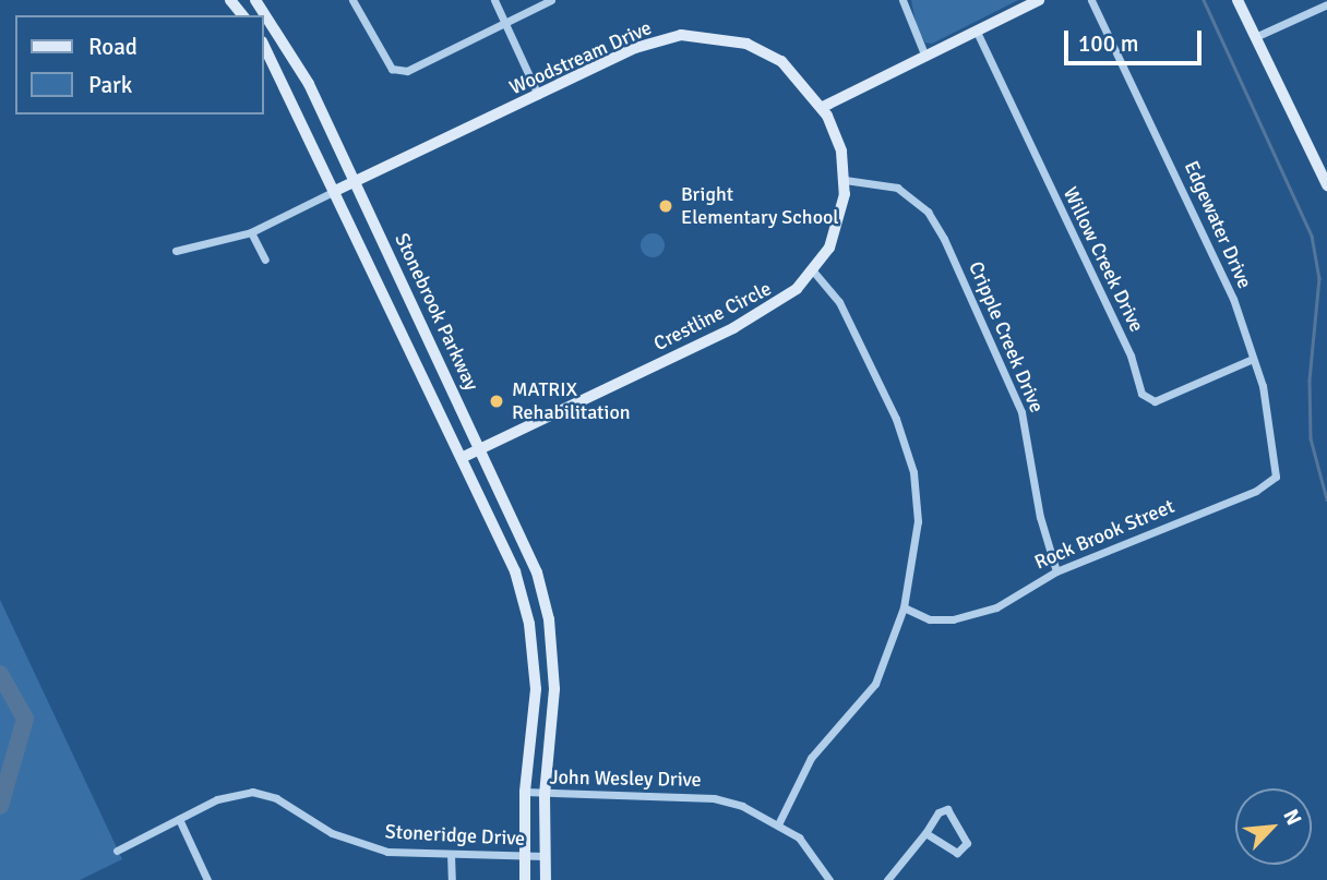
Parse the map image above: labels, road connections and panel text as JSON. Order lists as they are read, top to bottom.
{
  "streets": {
    "main road": ["Woodstream Drive", "Stonebrook Parkway", "Crestline Circle"],
    "street": [
      "Edgewater Drive",
      "Willow Creek Drive",
      "Cripple Creek Drive",
      "Rock Brook Street",
      "John Wesley Drive",
      "Stoneridge Drive"
    ]
  },
  "crossings": [
    ["Woodstream Drive", "Stonebrook Parkway"],
    ["Woodstream Drive", "Crestline Circle"],
    ["Edgewater Drive", "Willow Creek Drive"],
    ["Edgewater Drive", "Rock Brook Street"],
    ["Stonebrook Parkway", "Crestline Circle"],
    ["Stonebrook Parkway", "John Wesley Drive"],
    ["Stonebrook Parkway", "Stoneridge Drive"],
    ["Crestline Circle", "Cripple Creek Drive"],
    ["Cripple Creek Drive", "Rock Brook Street"]
  ],
  "places": ["Bright Elementary School", "MATRIX Rehabilitation"],
  "legend": ["Road", "Park"],
  "scale_bar": "100 m",
  "north": "top right"
}
